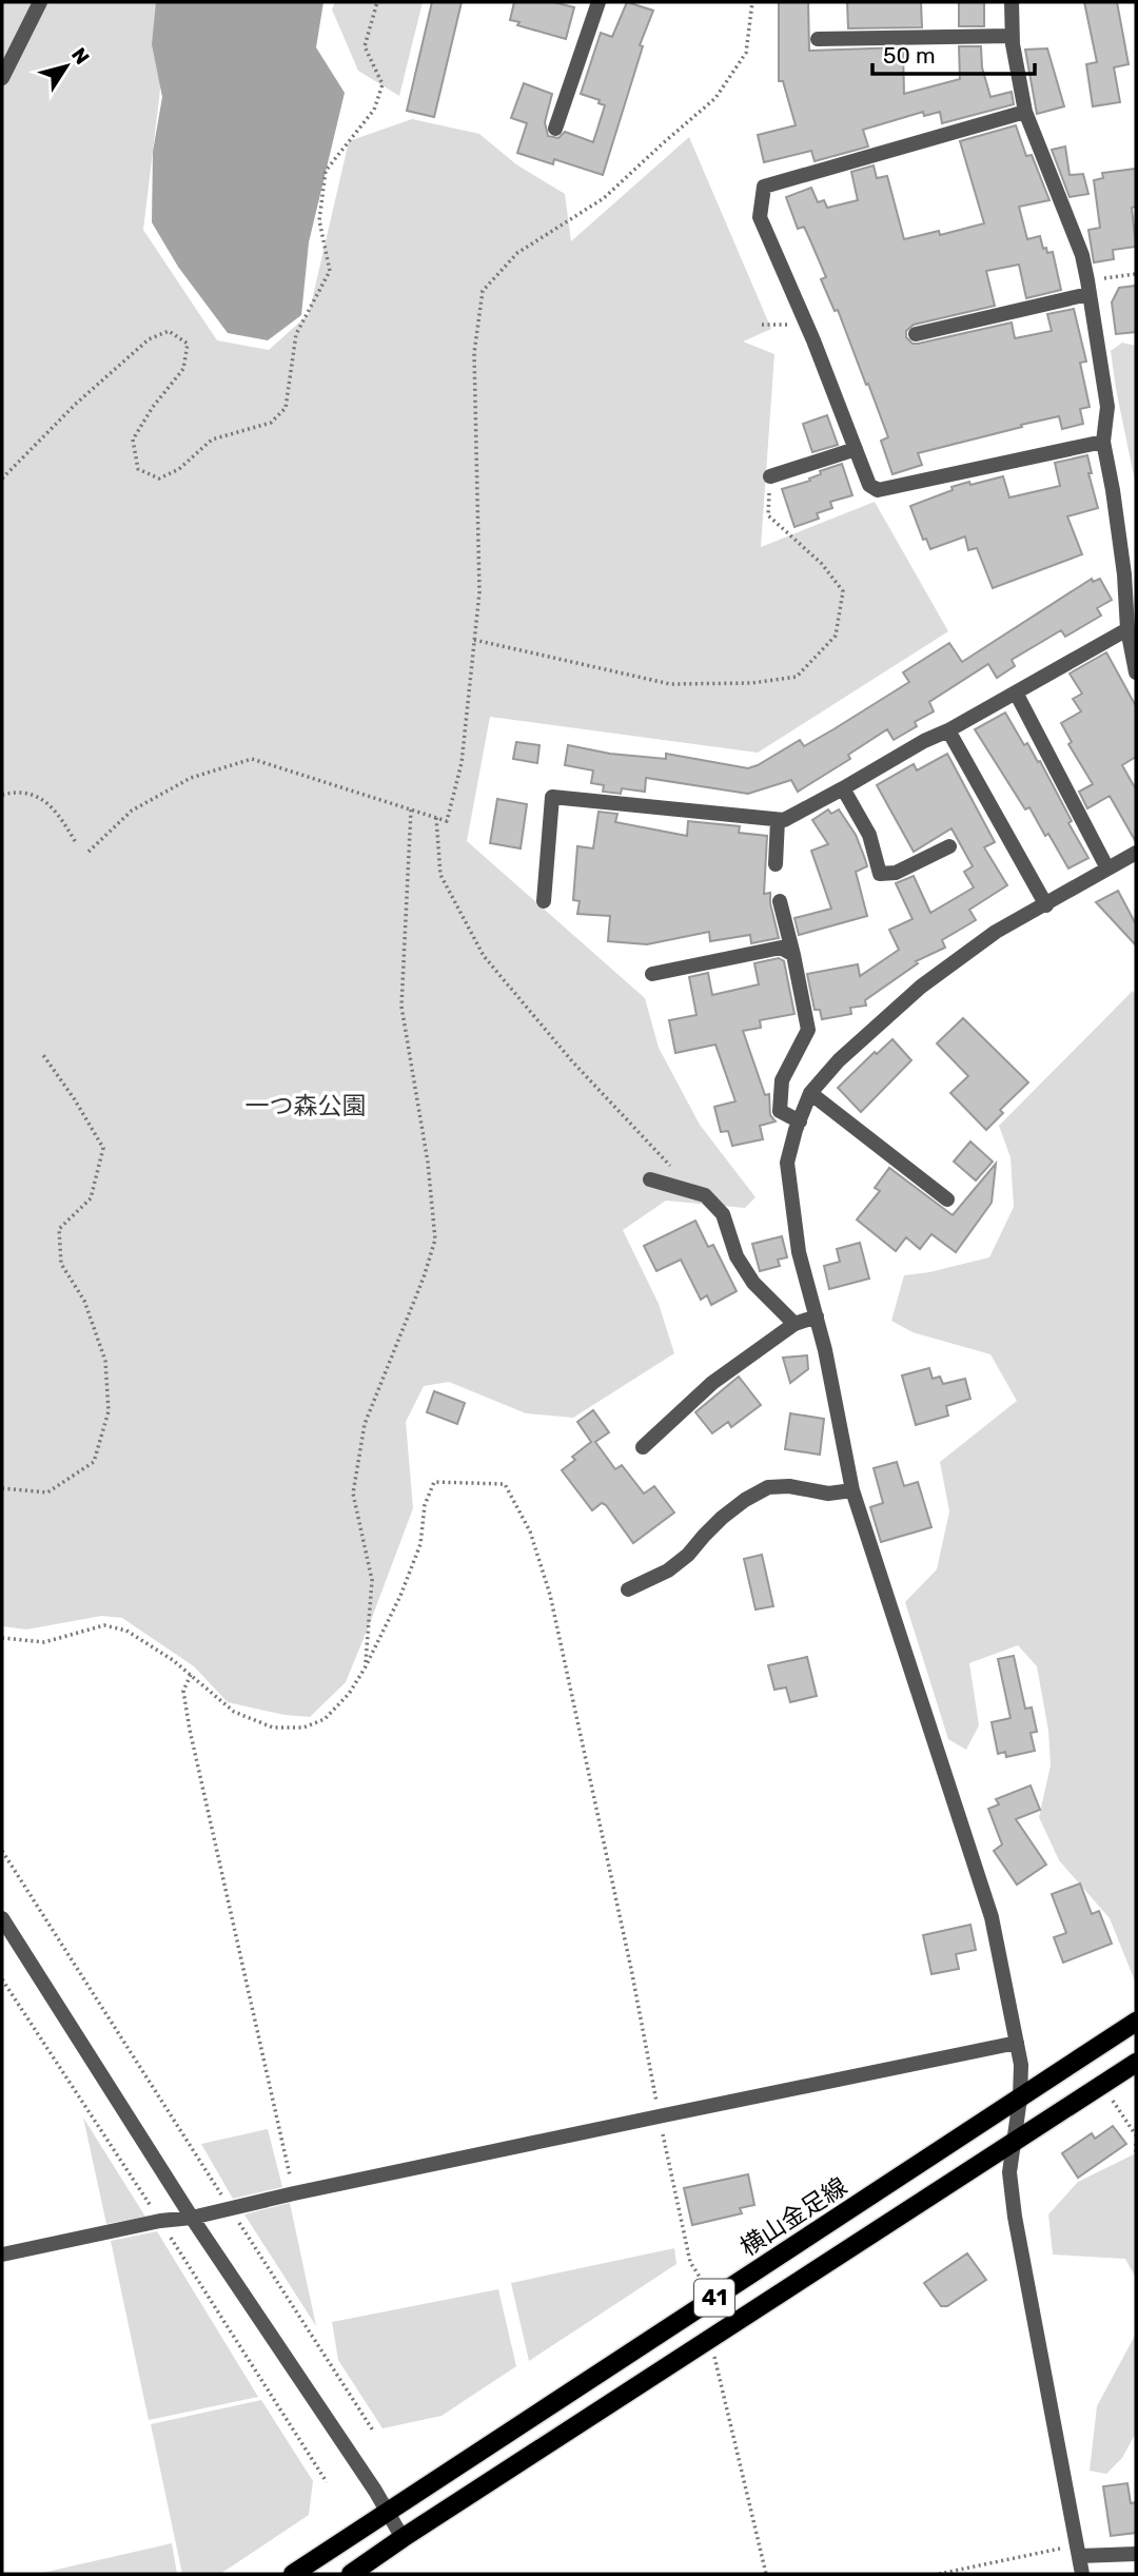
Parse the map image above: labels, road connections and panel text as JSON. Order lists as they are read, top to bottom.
{
  "streets": {
    "main road": ["横山金足線", "41"]
  },
  "parks": ["一つ森公園"],
  "scale_bar": "50 m",
  "north": "top right"
}
